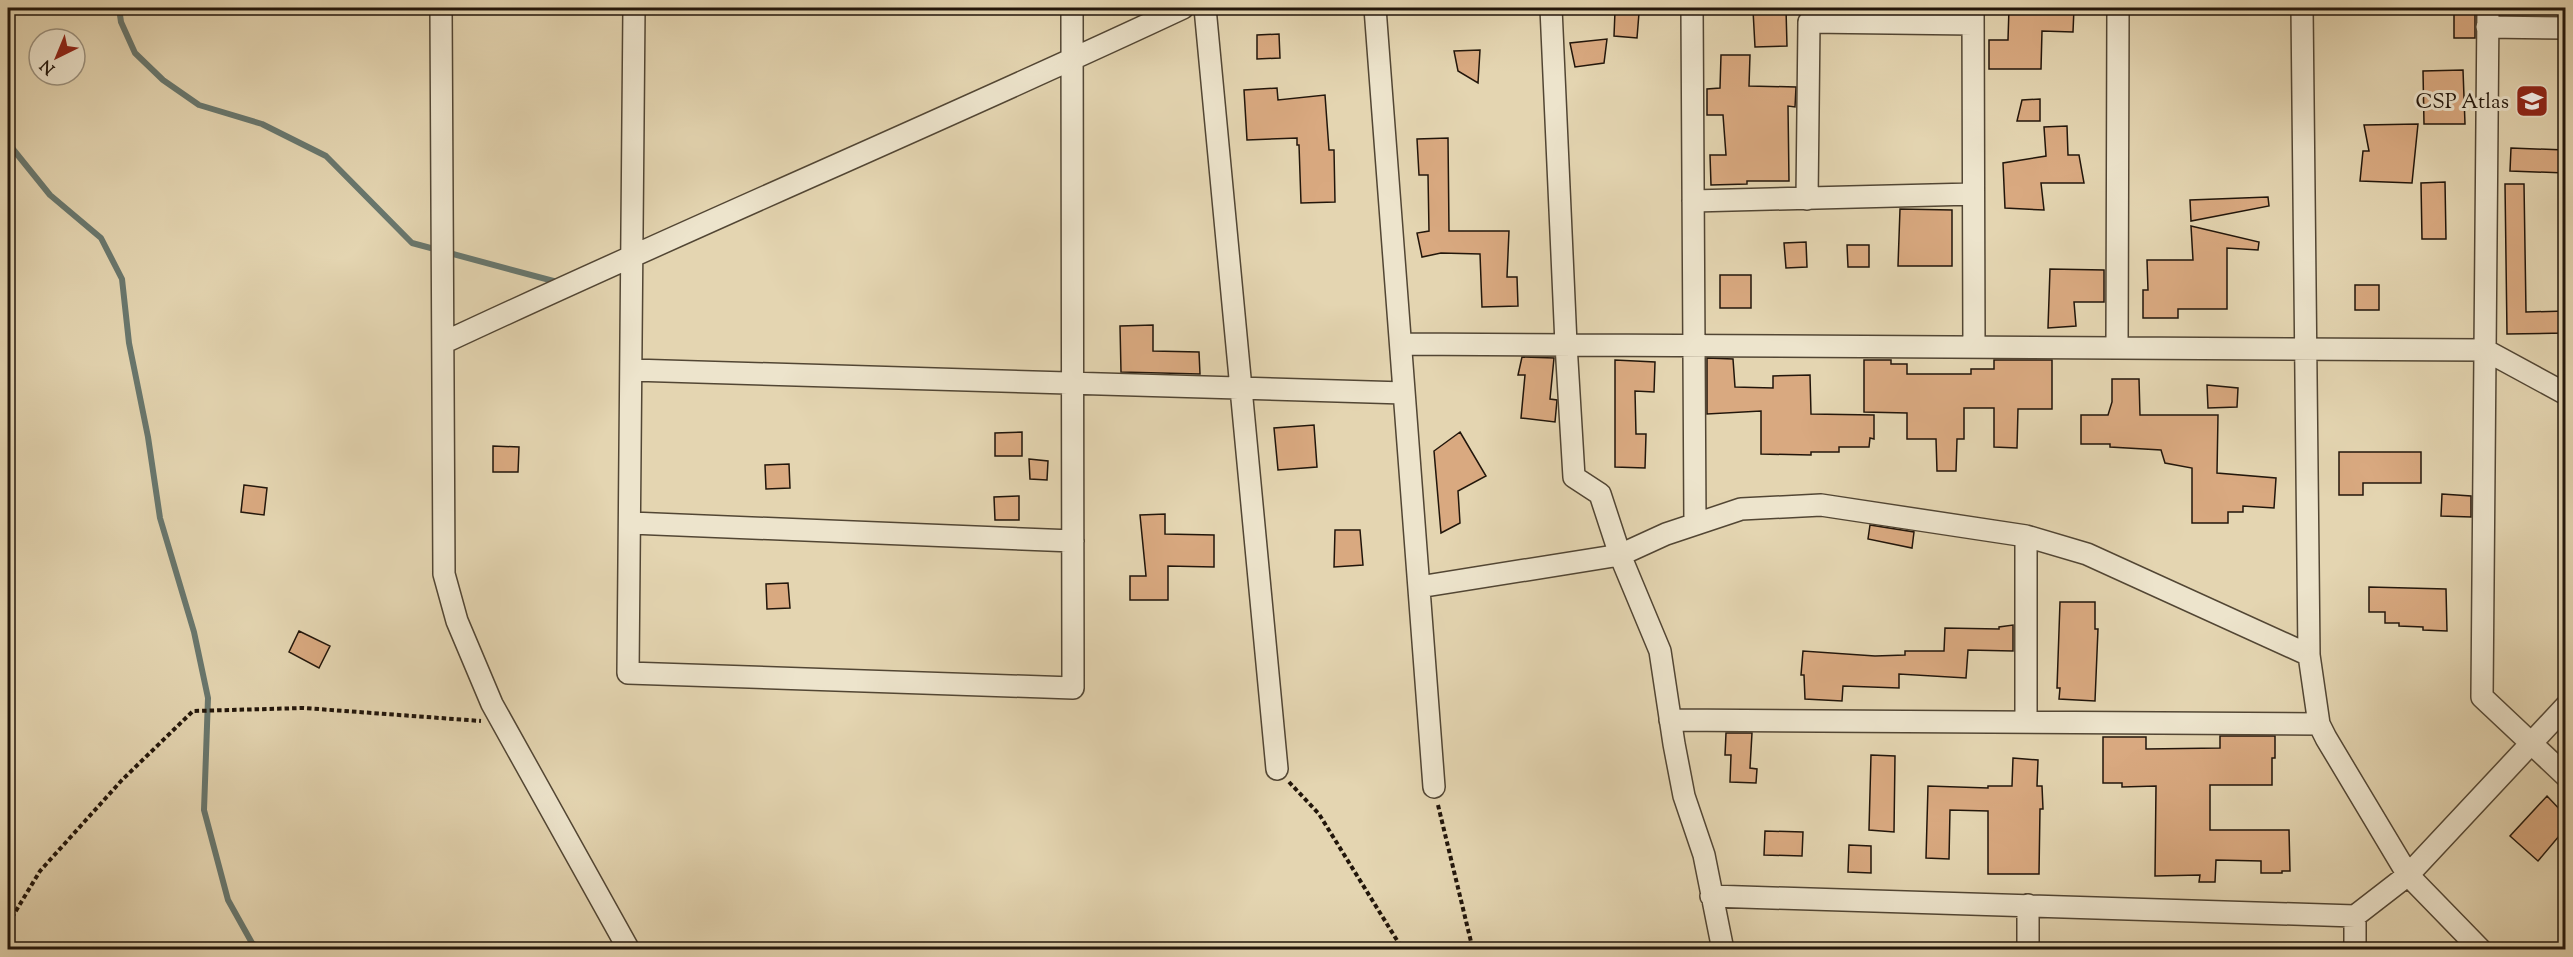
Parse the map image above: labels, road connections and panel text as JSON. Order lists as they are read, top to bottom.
{
  "places": {
    "school or university": ["CSP Atlas"]
  },
  "north": "bottom left"
}
